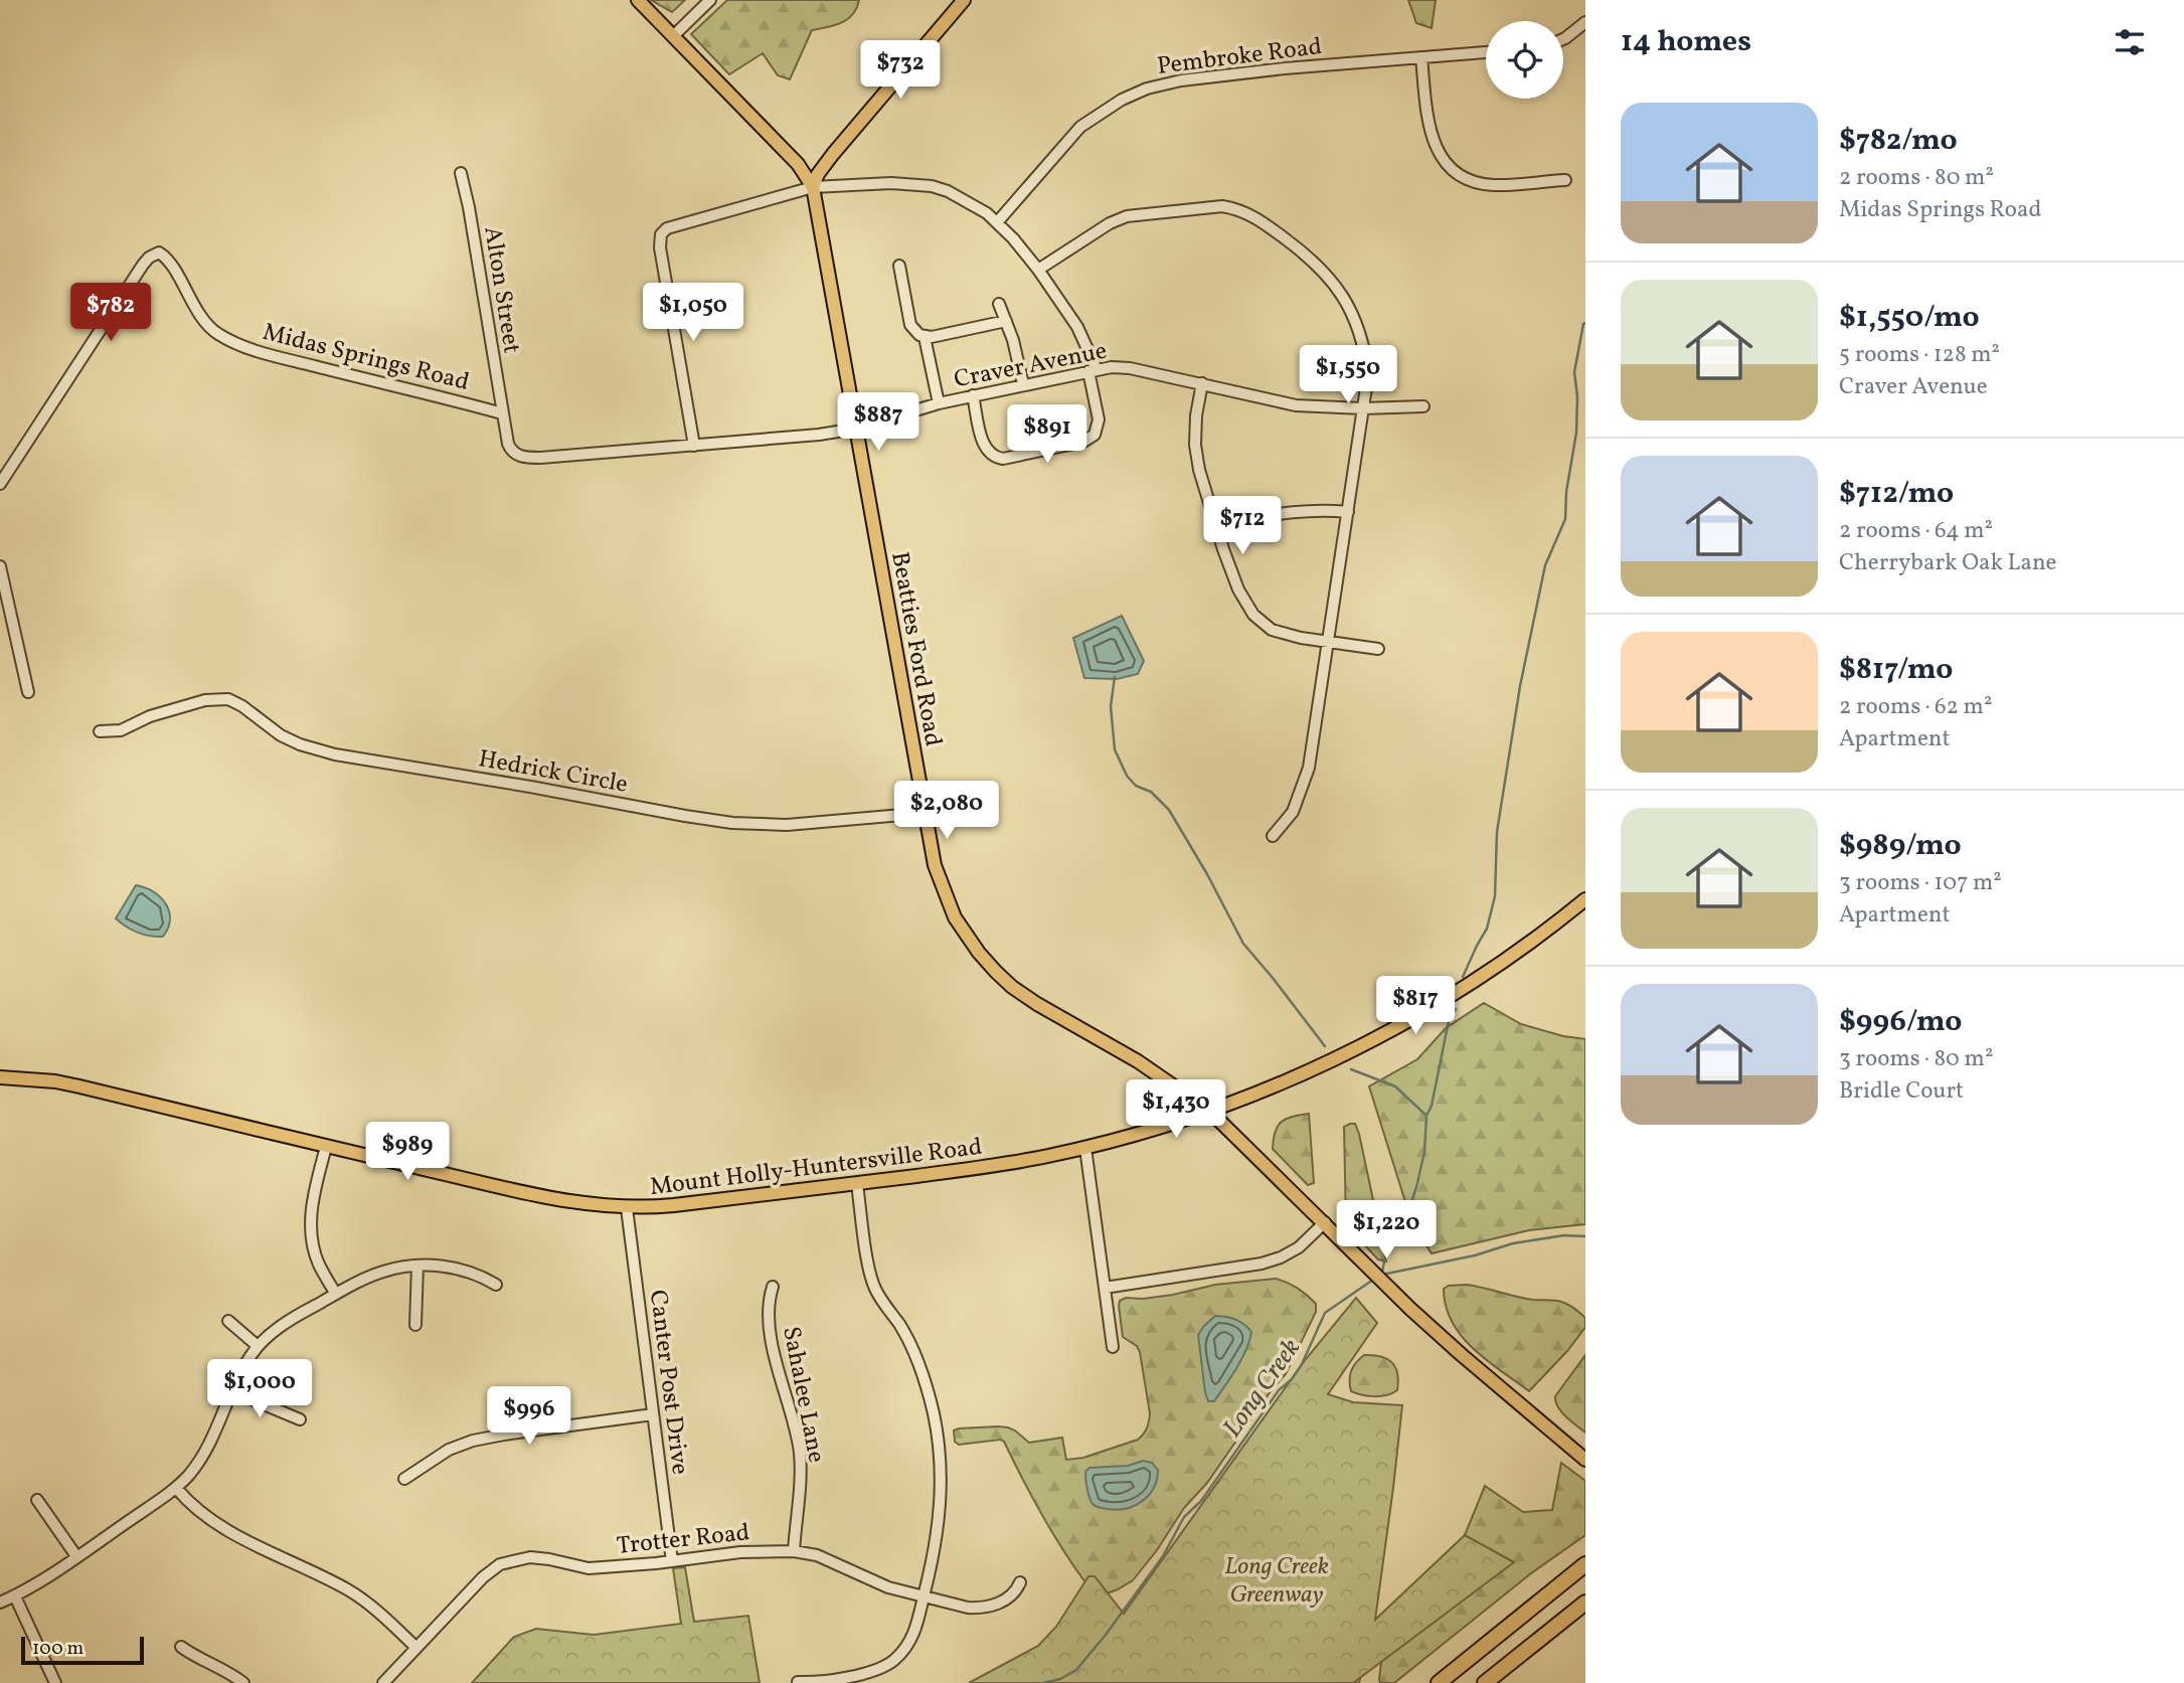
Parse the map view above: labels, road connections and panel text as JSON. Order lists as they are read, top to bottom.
{
  "streets": {
    "main road": ["Beatties Ford Road", "Mount Holly-Huntersville Road"],
    "street": [
      "Pembroke Road",
      "Alton Street",
      "Midas Springs Road",
      "Craver Avenue",
      "Hedrick Circle",
      "Canter Post Drive",
      "Sahalee Lane",
      "Trotter Road"
    ]
  },
  "crossings": [
    ["Alton Street", "Midas Springs Road"],
    ["Craver Avenue", "Beatties Ford Road"],
    ["Beatties Ford Road", "Hedrick Circle"],
    ["Beatties Ford Road", "Mount Holly-Huntersville Road"],
    ["Mount Holly-Huntersville Road", "Canter Post Drive"],
    ["Canter Post Drive", "Trotter Road"],
    ["Sahalee Lane", "Trotter Road"]
  ],
  "water": ["Long Creek"],
  "parks": ["Long Creek Greenway"],
  "scale_bar": "100 m",
  "page": {
    "heading": "14 homes",
    "price": [
      "$732",
      "$782",
      "$1,050",
      "$1,550",
      "$887",
      "$891",
      "$712",
      "$2,080",
      "$817",
      "$1,430",
      "$989",
      "$1,220",
      "$1,000",
      "$996"
    ],
    "list": [
      {
        "name": "$782/mo",
        "note": "2 rooms · 80 m² · Midas Springs Road"
      },
      {
        "name": "$1,550/mo",
        "note": "5 rooms · 128 m² · Craver Avenue"
      },
      {
        "name": "$712/mo",
        "note": "2 rooms · 64 m² · Cherrybark Oak Lane"
      },
      {
        "name": "$817/mo",
        "note": "2 rooms · 62 m² · Apartment"
      },
      {
        "name": "$989/mo",
        "note": "3 rooms · 107 m² · Apartment"
      },
      {
        "name": "$996/mo",
        "note": "3 rooms · 80 m² · Bridle Court"
      }
    ],
    "scale": "100 m"
  }
}
